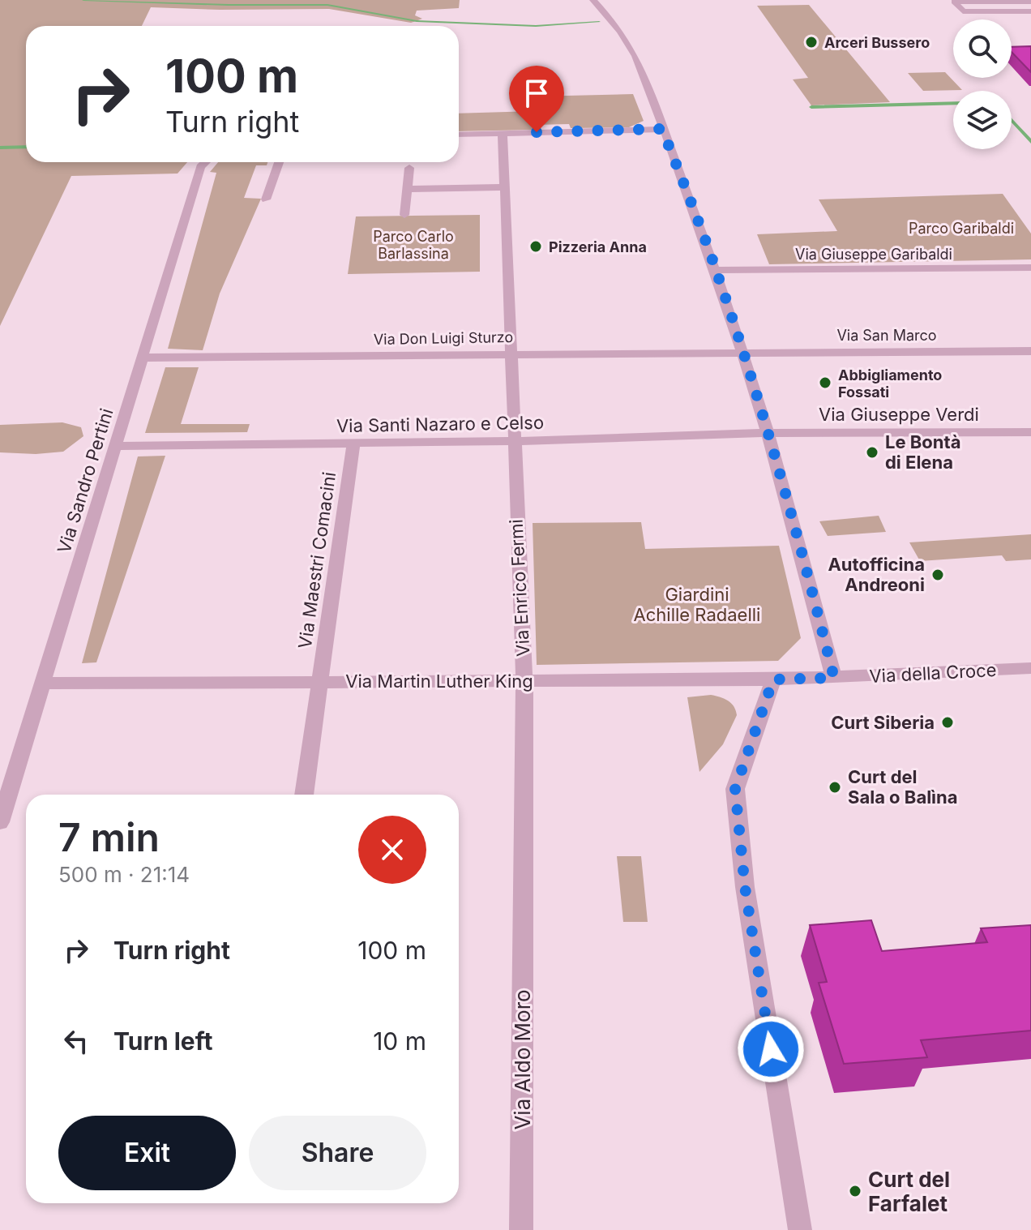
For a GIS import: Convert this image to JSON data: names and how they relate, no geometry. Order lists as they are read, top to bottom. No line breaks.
{"streets":{"street":["Via Giuseppe Garibaldi","Via San Marco","Via Don Luigi Sturzo","Via Giuseppe Verdi","Via Santi Nazaro e Celso","Via Sandro Pertini","Via Maestri Comacini","Via Enrico Fermi","Via della Croce","Via Martin Luther King","Via Aldo Moro"]},"crossings":[["Via San Marco","Via Don Luigi Sturzo"],["Via Don Luigi Sturzo","Via Sandro Pertini"],["Via Don Luigi Sturzo","Via Enrico Fermi"],["Via Giuseppe Verdi","Via Santi Nazaro e Celso"],["Via Santi Nazaro e Celso","Via Sandro Pertini"],["Via Santi Nazaro e Celso","Via Maestri Comacini"],["Via Santi Nazaro e Celso","Via Enrico Fermi"],["Via Sandro Pertini","Via Martin Luther King"],["Via Maestri Comacini","Via Martin Luther King"],["Via Enrico Fermi","Via Martin Luther King"],["Via Enrico Fermi","Via Aldo Moro"],["Via della Croce","Via Martin Luther King"]],"parks":["Parco Garibaldi","Parco Carlo Barlassina","Giardini Achille Radaelli"],"places":["Arceri Bussero","Pizzeria Anna","Abbigliamento Fossati","Le Bontà di Elena","Autofficina Andreoni","Curt Siberia","Curt del Sala o Balìna","Curt del Farfalet"],"page":{"turn":["100 m","Turn right"],"heading":["7 min","500 m · 21:14"],"list":[{"name":"Turn right","value":"100 m"},{"name":"Turn left","value":"10 m"}],"buttons":["Exit","Share"]}}
